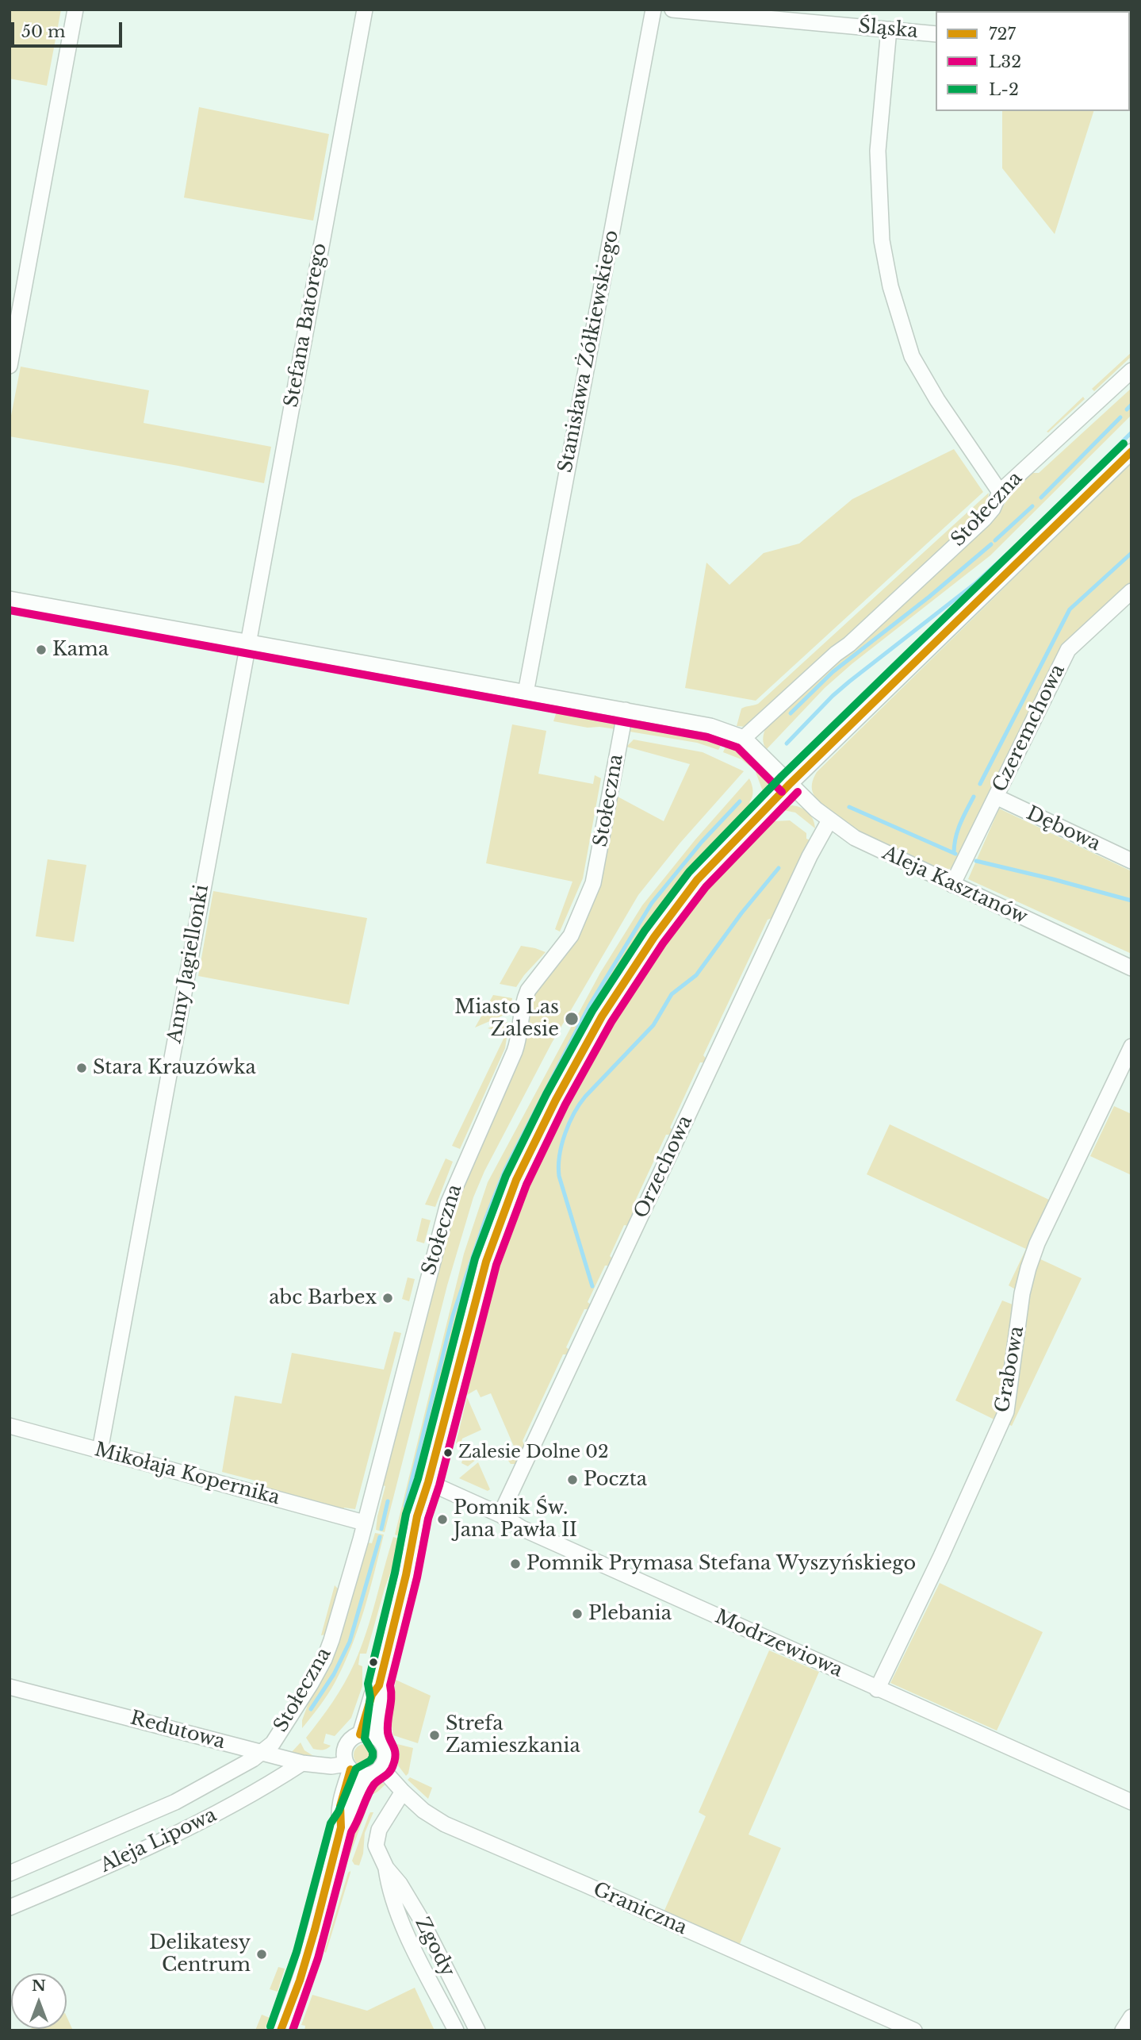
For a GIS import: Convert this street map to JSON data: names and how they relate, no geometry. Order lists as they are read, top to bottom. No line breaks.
{"streets":{"street":["Śląska","Stefana Batorego","Stanisława Żółkiewskiego","Stołeczna","Czeremchowa","Dębowa","Aleja Kasztanów","Anny Jagiellonki","Orzechowa","Grabowa","Mikołaja Kopernika","Modrzewiowa","Redutowa","Aleja Lipowa","Graniczna","Zgody"]},"crossings":[["Stefana Batorego","Anny Jagiellonki"],["Stołeczna","Aleja Kasztanów"],["Stołeczna","Mikołaja Kopernika"],["Stołeczna","Redutowa"],["Stołeczna","Aleja Lipowa"],["Czeremchowa","Dębowa"],["Czeremchowa","Aleja Kasztanów"],["Aleja Kasztanów","Orzechowa"],["Anny Jagiellonki","Mikołaja Kopernika"],["Orzechowa","Modrzewiowa"],["Grabowa","Modrzewiowa"],["Redutowa","Aleja Lipowa"],["Redutowa","Graniczna"],["Graniczna","Zgody"]],"places":["Kama","Miasto Las Zalesie","Stara Krauzówka","abc Barbex","Zalesie Dolne 02","Poczta","Pomnik Św. Jana Pawła II","Pomnik Prymasa Stefana Wyszyńskiego","Plebania","Strefa Zamieszkania","Delikatesy Centrum"],"lines":["transit line L-2","transit line 727","transit line L32"],"legend":["727","L32","L-2"],"scale_bar":"50 m","north":"top"}
